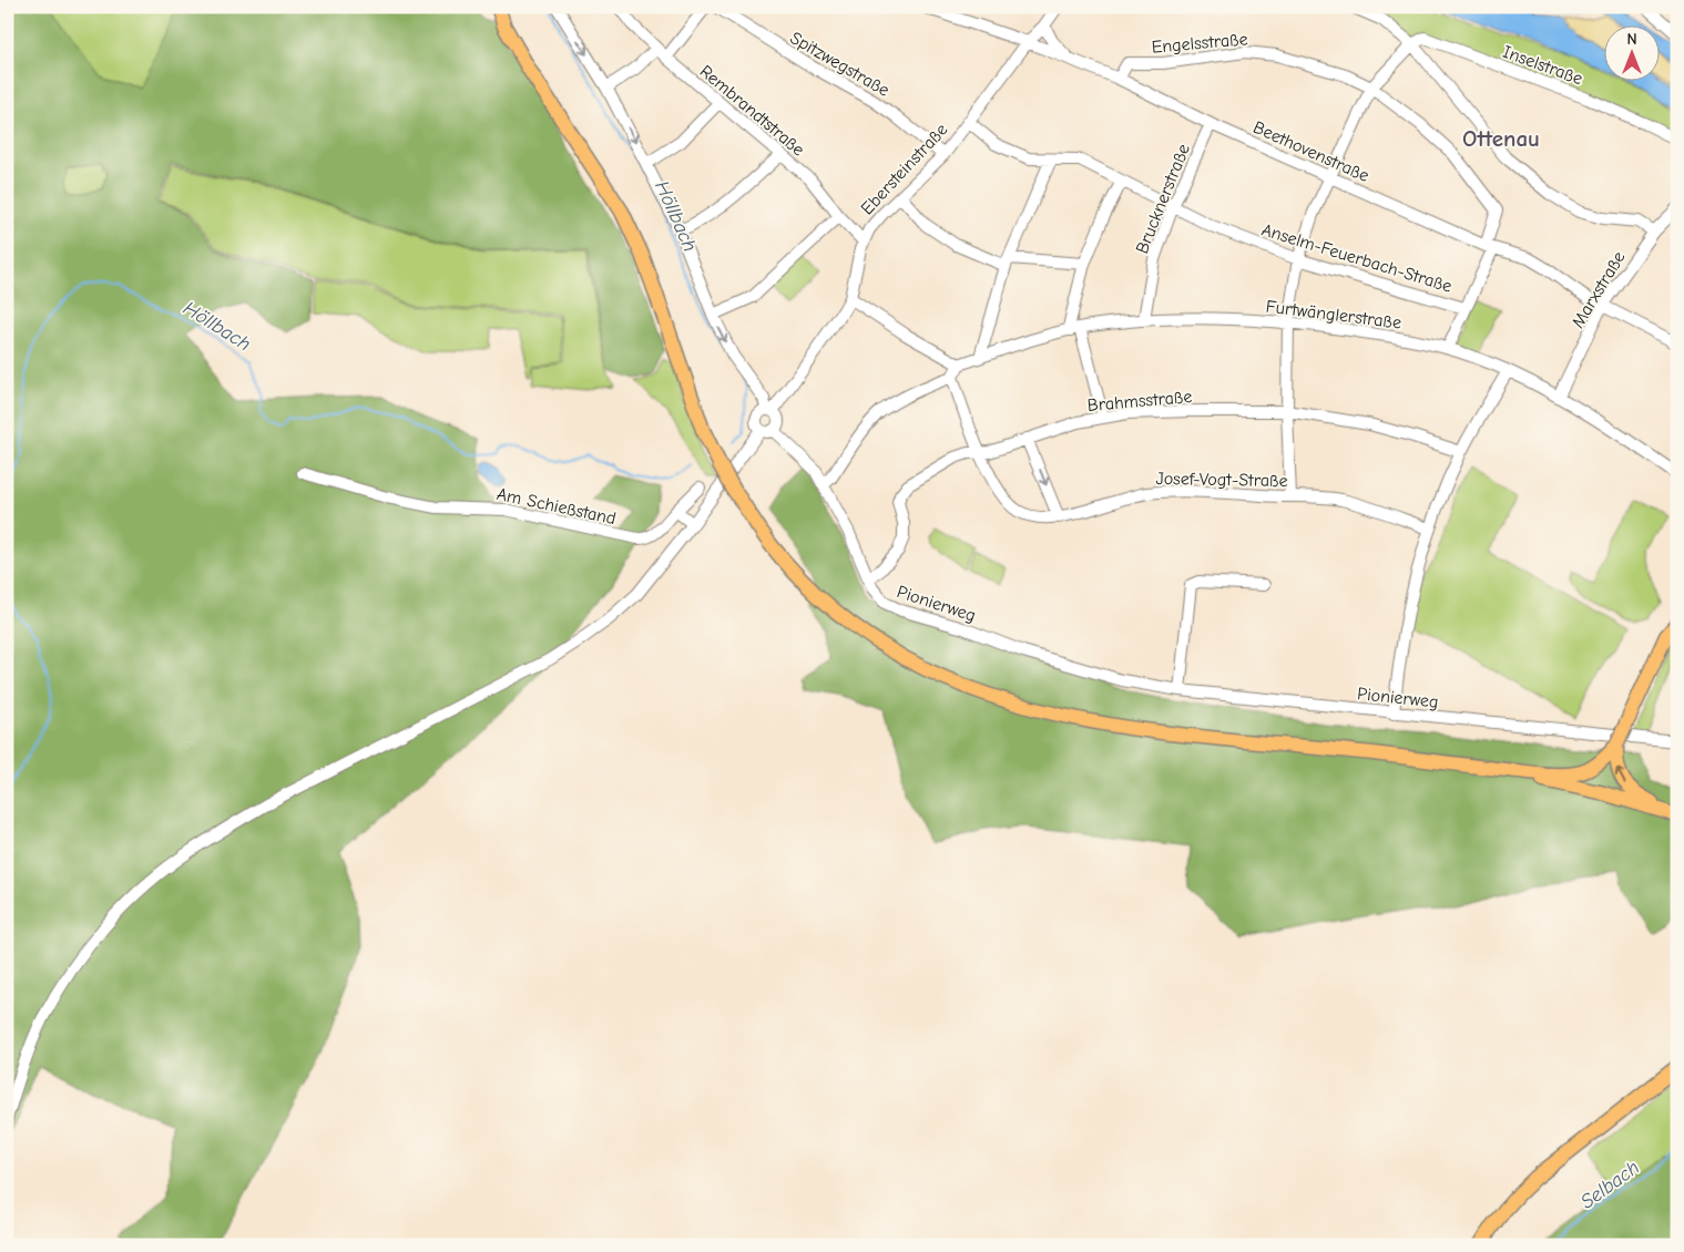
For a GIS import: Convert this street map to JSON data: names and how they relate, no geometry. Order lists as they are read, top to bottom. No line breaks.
{"streets":{"street":["Engelsstraße","Spitzwegstraße","Inselstraße","Rembrandtstraße","Beethovenstraße","Ebersteinstraße","Brucknerstraße","Anselm-Feuerbach-Straße","Marxstraße","Furtwänglerstraße","Brahmsstraße","Josef-Vogt-Straße","Am Schießstand","Pionierweg"]},"crossings":[["Engelsstraße","Beethovenstraße"],["Spitzwegstraße","Ebersteinstraße"],["Rembrandtstraße","Ebersteinstraße"],["Beethovenstraße","Ebersteinstraße"],["Beethovenstraße","Brucknerstraße"],["Beethovenstraße","Marxstraße"],["Ebersteinstraße","Anselm-Feuerbach-Straße"],["Ebersteinstraße","Pionierweg"],["Brucknerstraße","Anselm-Feuerbach-Straße"],["Brucknerstraße","Furtwänglerstraße"],["Marxstraße","Furtwänglerstraße"],["Brahmsstraße","Josef-Vogt-Straße"],["Brahmsstraße","Pionierweg"]],"districts":["Ottenau"],"water":["Höllbach","Selbach"],"north":"top"}
